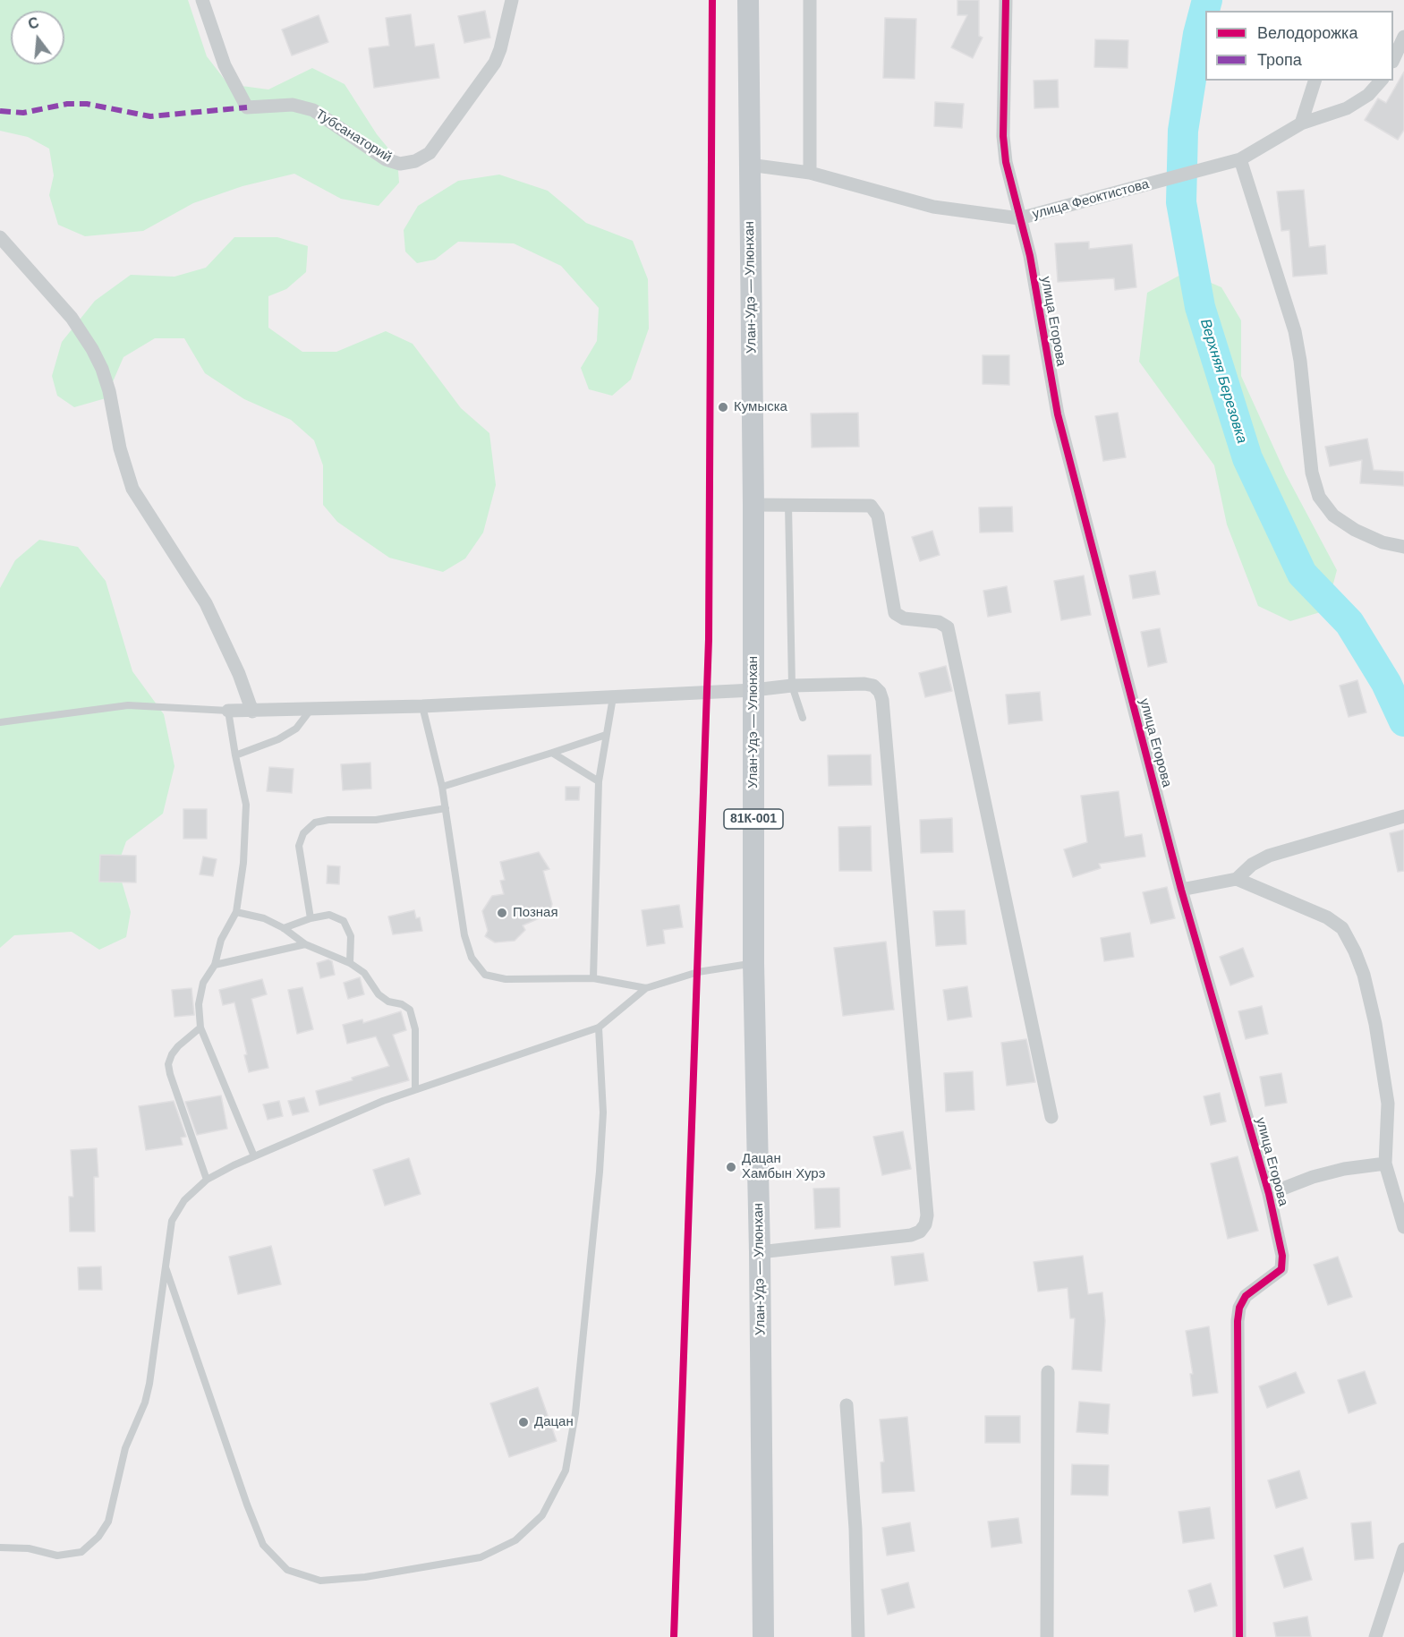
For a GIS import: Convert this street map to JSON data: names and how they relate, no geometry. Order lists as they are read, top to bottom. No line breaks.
{"streets":{"main road":["Улан-Удэ — Улюнхан","81К-001"],"street":["Тубсанаторий","улица Феоктистова","улица Егорова"]},"crossings":[["улица Феоктистова","Улан-Удэ — Улюнхан"],["улица Феоктистова","улица Егорова"]],"water":["Верхняя Березовка"],"places":["Кумыска","Позная","Дацан Хамбын Хурэ","Дацан"],"legend":["Велодорожка","Тропа"],"north":"top"}
